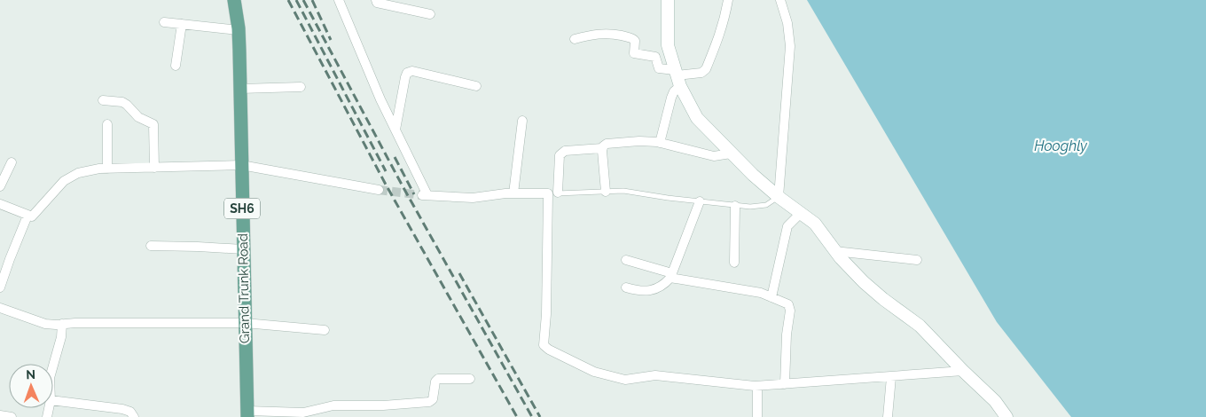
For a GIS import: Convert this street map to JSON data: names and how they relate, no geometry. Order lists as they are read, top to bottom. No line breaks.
{"streets":{"main road":["SH6","Grand Trunk Road"]},"water":["Hooghly"],"north":"top"}
